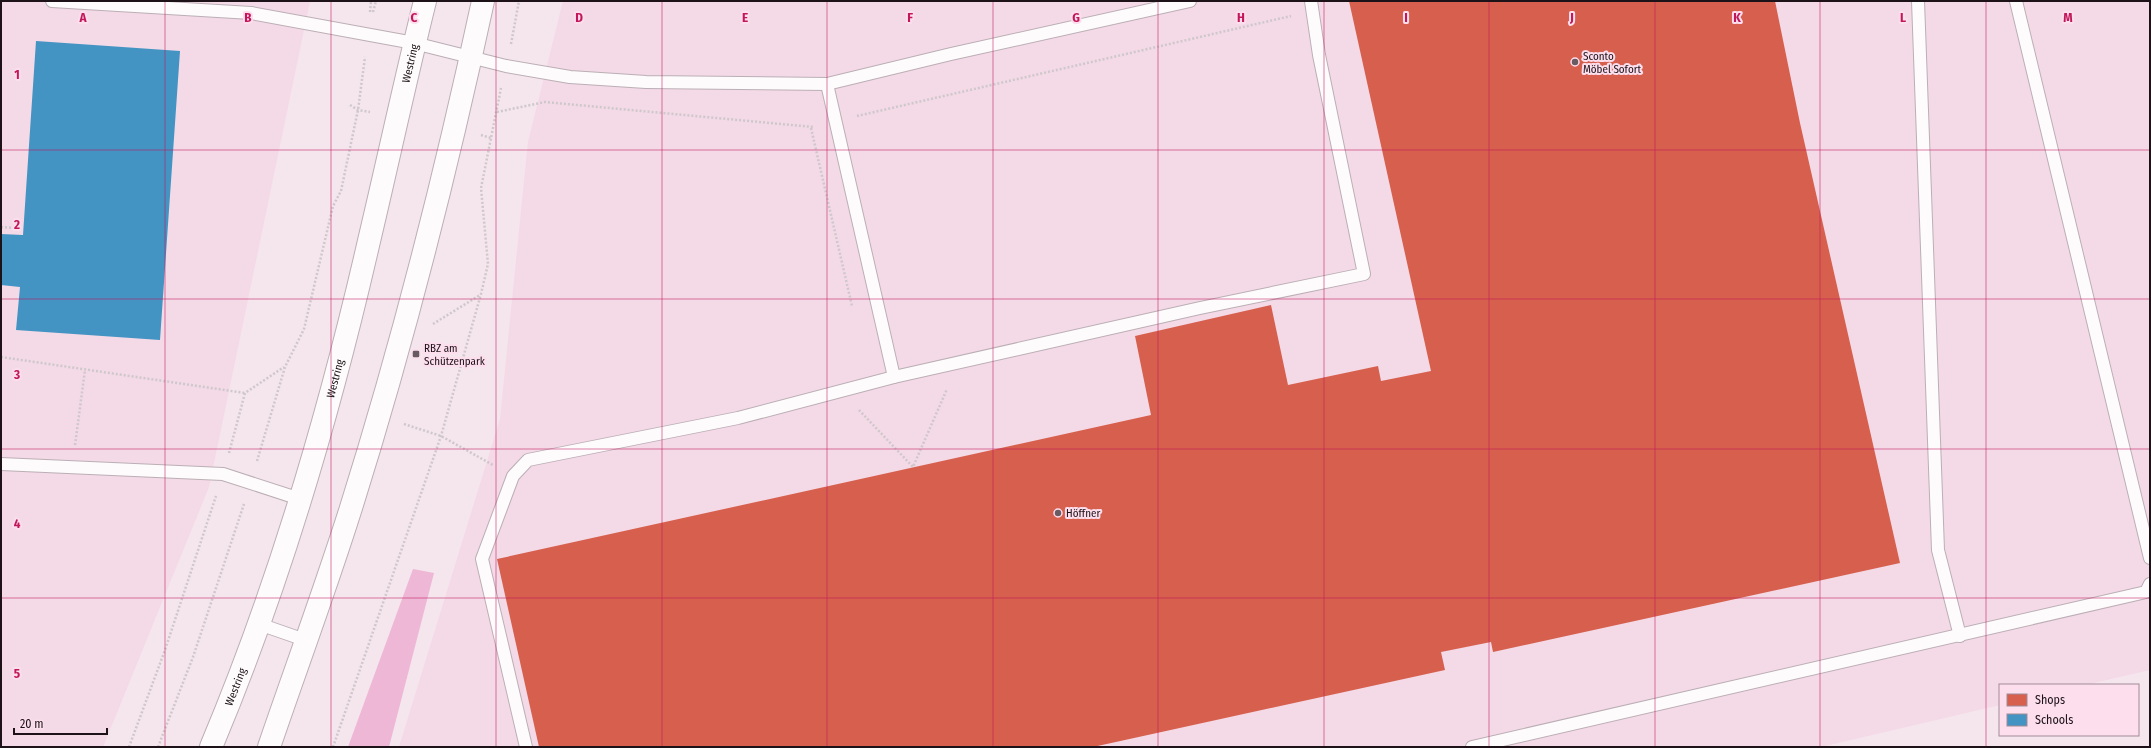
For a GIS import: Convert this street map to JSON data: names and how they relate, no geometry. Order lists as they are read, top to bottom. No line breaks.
{"streets":{"main road":["Westring"]},"places":{"other":["Sconto Möbel Sofort","Höffner"],"transit":["RBZ am Schützenpark"]},"legend":["Shops","Schools"],"scale_bar":"20 m","grid":{"columns":["A","B","C","D","E","F","G","H","I","J","K","L","M"],"rows":["1","2","3","4","5"]}}
